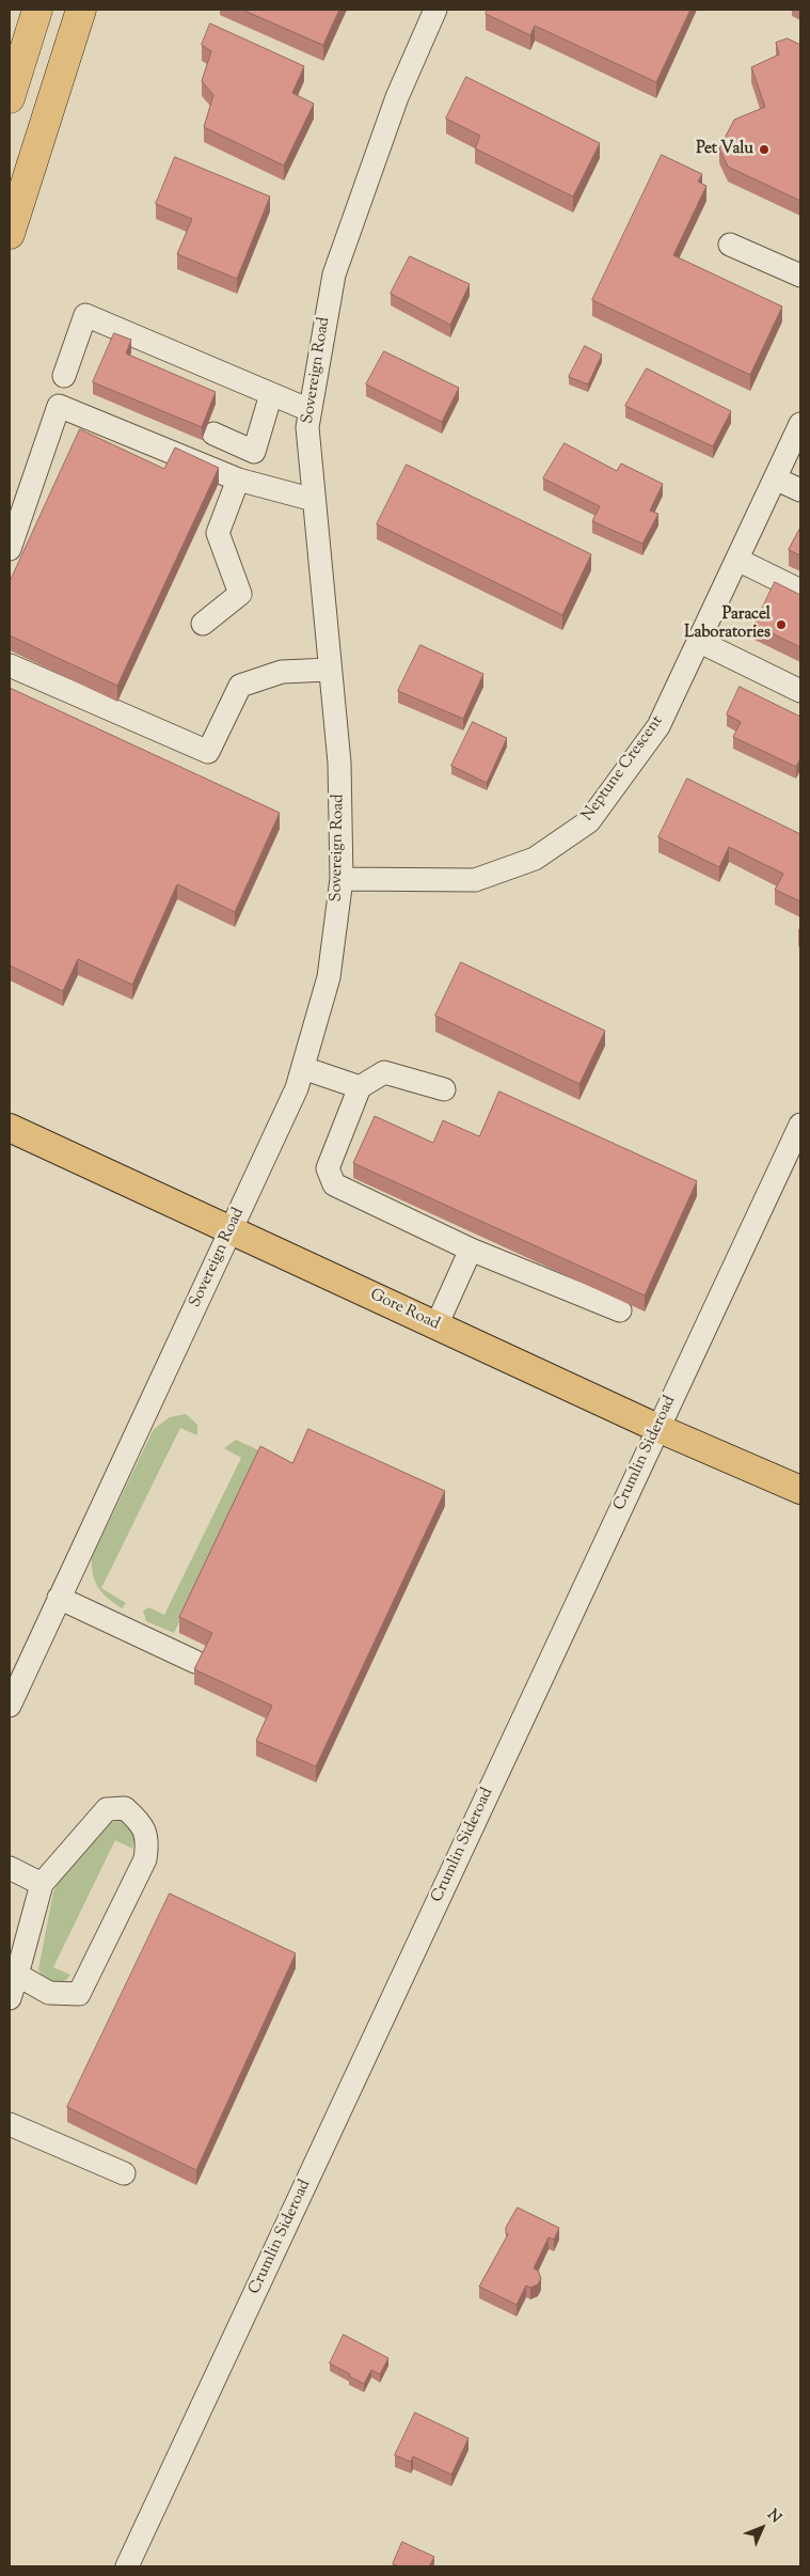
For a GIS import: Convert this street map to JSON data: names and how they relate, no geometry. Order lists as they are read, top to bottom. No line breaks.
{"streets":{"main road":["Gore Road"],"street":["Sovereign Road","Neptune Crescent","Crumlin Sideroad"]},"crossings":[["Sovereign Road","Neptune Crescent"],["Sovereign Road","Gore Road"],["Gore Road","Crumlin Sideroad"]],"places":["Pet Valu","Paracel Laboratories"],"north":"top right"}
